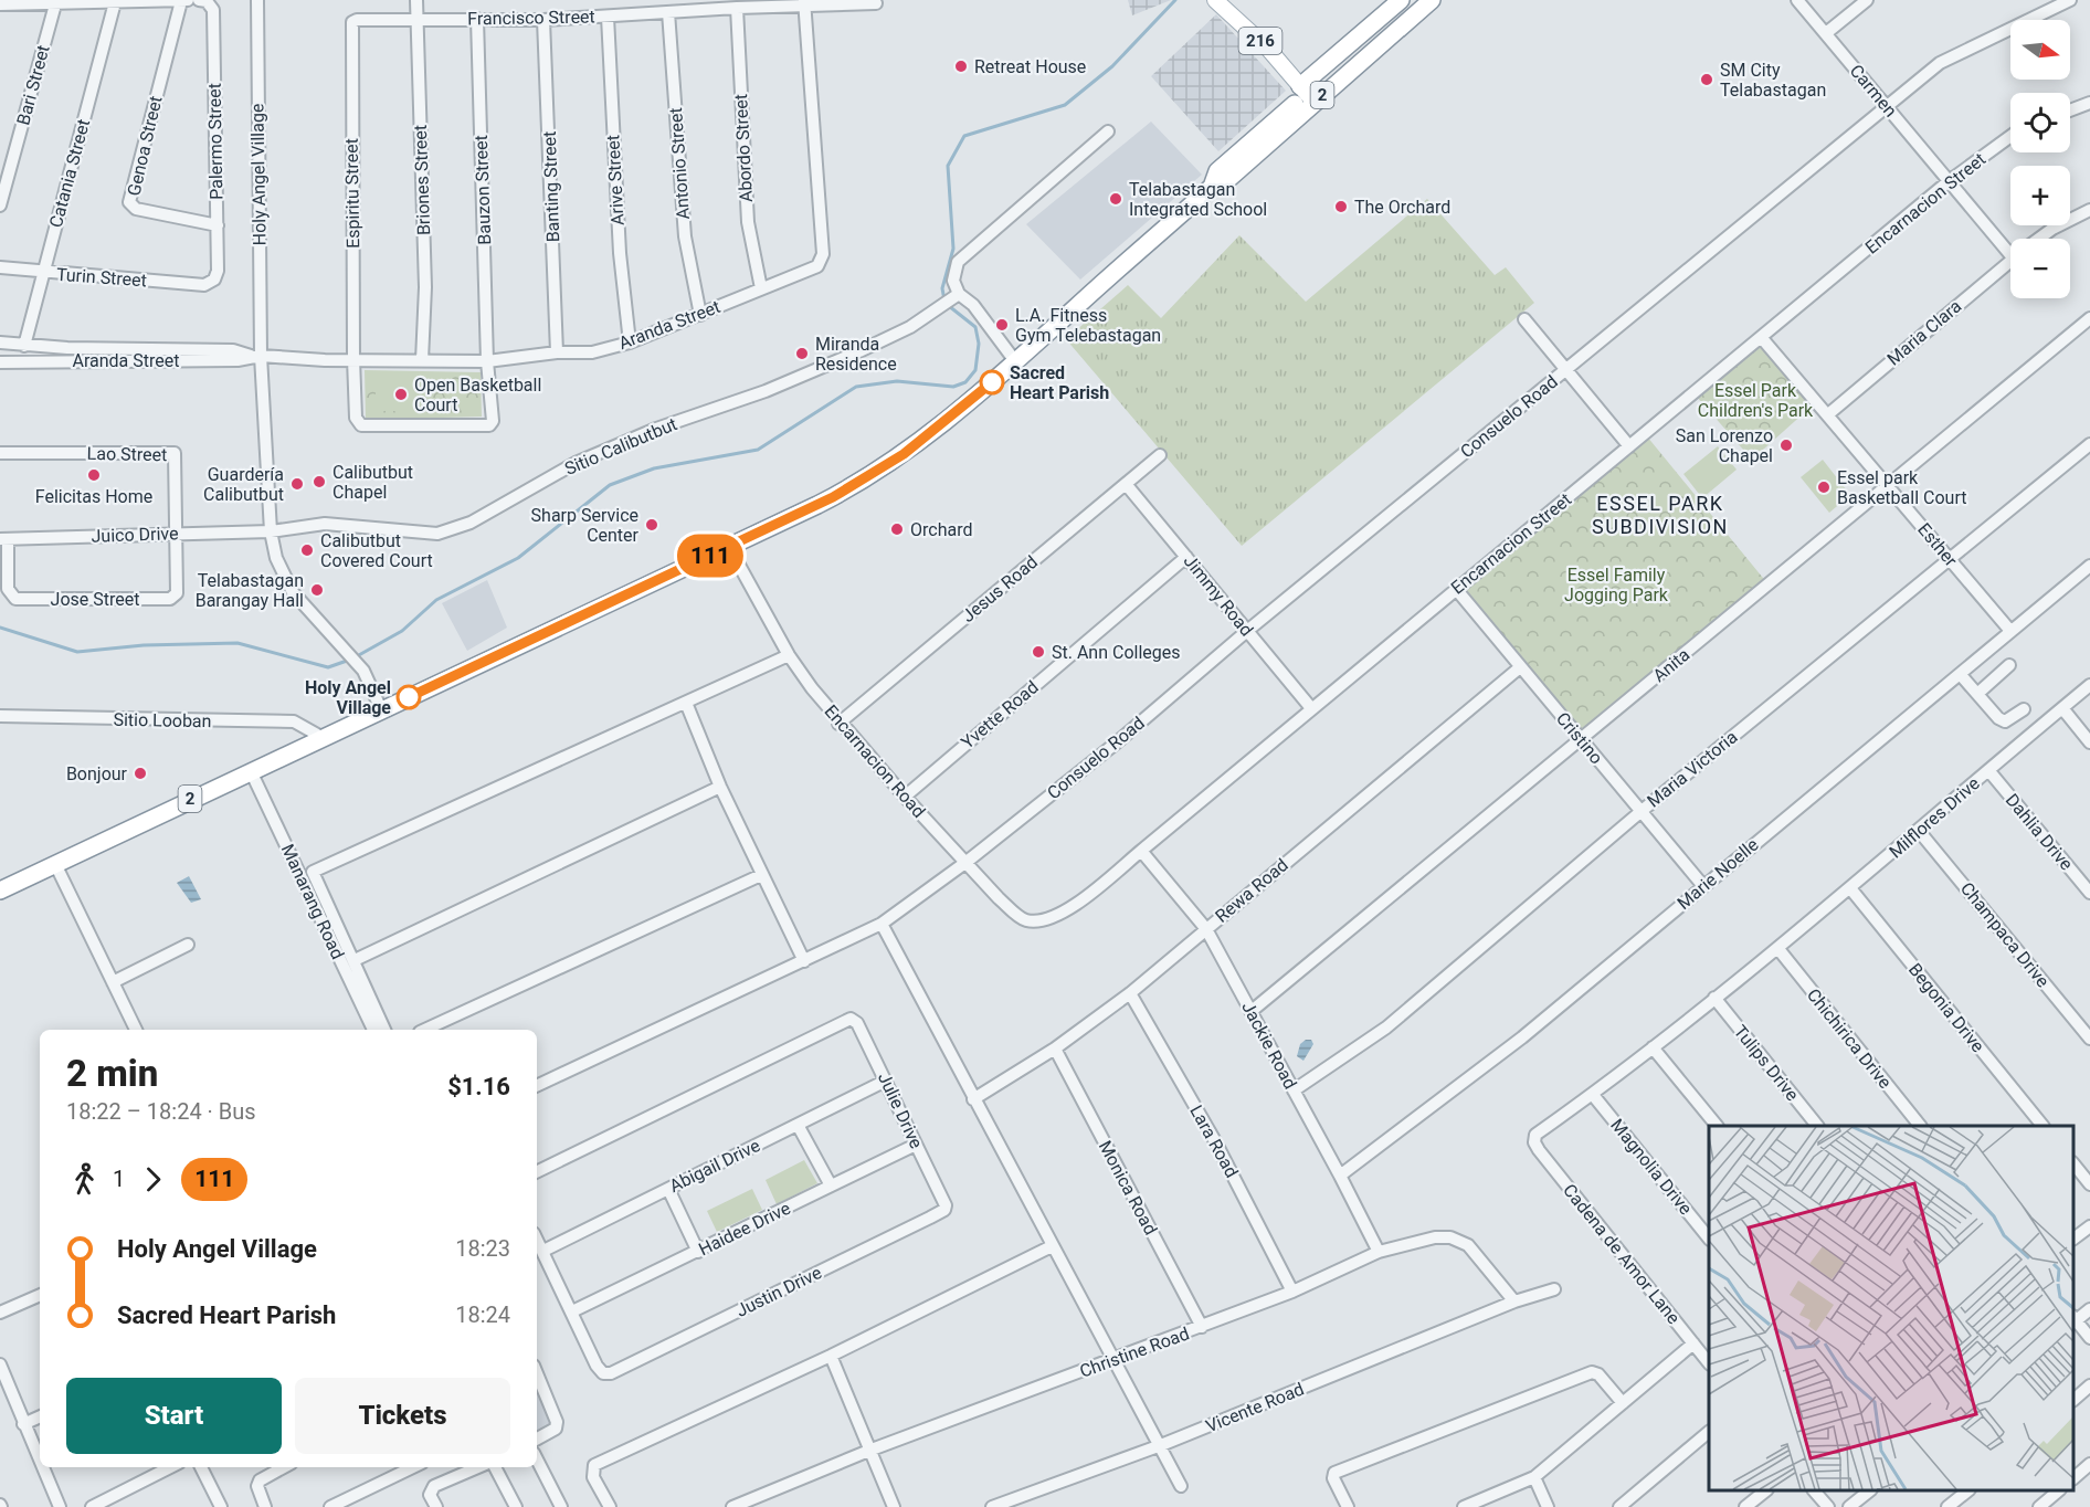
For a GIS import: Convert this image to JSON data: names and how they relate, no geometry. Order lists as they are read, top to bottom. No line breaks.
{"streets":{"highway":["2"],"main road":["216"],"street":["Francisco Street","Bari Street","Carmen","Palermo Street","Genoa Street","Abordo Street","Antonio Street","Catania Street","Holy Angel Village","Briones Street","Arive Street","Banting Street","Bauzon Street","Espiritu Street","Encarnacion Street","Turin Street","Aranda Street","Maria Clara","Consuelo Road","Sitio Calibutbut","Lao Street","Juico Drive","Esther","Jesus Road","Jimmy Road","Jose Street","Anita","Yvette Road","Sitio Looban","Cristino","Encarnacion Road","Maria Victoria","Milflores Drive","Dahlia Drive","Marie Noelle","Rewa Road","Manarang Road","Champaca Drive","Begonia Drive","Chichirica Drive","Jackie Road","Tulips Drive","Julie Drive","Lara Road","Abigail Drive","Magnolia Drive","Monica Road","Haidee Drive","Cadena de Amor Lane","Justin Drive","Christine Road","Vicente Road"]},"crossings":[["Francisco Street","Abordo Street"],["Francisco Street","Antonio Street"],["Francisco Street","Briones Street"],["Francisco Street","Arive Street"],["Francisco Street","Banting Street"],["Francisco Street","Bauzon Street"],["Francisco Street","Espiritu Street"],["Francisco Street","Aranda Street"],["216","2"],["Carmen","Encarnacion Street"],["Carmen","Consuelo Road"],["2","Holy Angel Village"],["2","Sitio Looban"],["2","Encarnacion Road"],["2","Manarang Road"],["Palermo Street","Genoa Street"],["Palermo Street","Turin Street"],["Abordo Street","Aranda Street"],["Antonio Street","Aranda Street"],["Catania Street","Turin Street"],["Catania Street","Aranda Street"],["Holy Angel Village","Aranda Street"],["Holy Angel Village","Sitio Calibutbut"],["Holy Angel Village","Juico Drive"],["Briones Street","Aranda Street"],["Arive Street","Aranda Street"],["Banting Street","Aranda Street"],["Bauzon Street","Espiritu Street"],["Bauzon Street","Aranda Street"],["Espiritu Street","Aranda Street"],["Encarnacion Street","Esther"],["Encarnacion Street","Jimmy Road"],["Encarnacion Street","Cristino"],["Encarnacion Street","Encarnacion Road"],["Encarnacion Street","Jackie Road"],["Maria Clara","Esther"],["Consuelo Road","Jimmy Road"],["Consuelo Road","Encarnacion Road"],["Sitio Calibutbut","Juico Drive"],["Lao Street","Juico Drive"],["Lao Street","Jose Street"],["Juico Drive","Jose Street"],["Esther","Anita"],["Esther","Maria Victoria"],["Esther","Marie Noelle"],["Jesus Road","Jimmy Road"],["Jesus Road","Encarnacion Road"],["Jimmy Road","Yvette Road"],["Anita","Cristino"],["Anita","Jackie Road"],["Yvette Road","Encarnacion Road"],["Cristino","Maria Victoria"],["Cristino","Marie Noelle"],["Cristino","Rewa Road"],["Maria Victoria","Jackie Road"],["Milflores Drive","Dahlia Drive"],["Milflores Drive","Champaca Drive"],["Milflores Drive","Begonia Drive"],["Milflores Drive","Chichirica Drive"],["Milflores Drive","Tulips Drive"],["Milflores Drive","Magnolia Drive"],["Milflores Drive","Cadena de Amor Lane"],["Marie Noelle","Jackie Road"],["Rewa Road","Jackie Road"],["Rewa Road","Lara Road"],["Rewa Road","Monica Road"],["Jackie Road","Christine Road"],["Julie Drive","Abigail Drive"],["Julie Drive","Haidee Drive"],["Julie Drive","Justin Drive"],["Lara Road","Christine Road"],["Monica Road","Christine Road"],["Haidee Drive","Justin Drive"],["Christine Road","Vicente Road"]],"districts":["ESSEL PARK SUBDIVISION"],"parks":["Essel Park Children's Park","Essel Family Jogging Park"],"places":["Retreat House","SM City Telabastagan","Telabastagan Integrated School","The Orchard","L.A. Fitness Gym Telebastagan","Miranda Residence","Sacred Heart Parish","Open Basketball Court","San Lorenzo Chapel","Felicitas Home","Calibutbut Chapel","Guardería Calibutbut","Essel park Basketball Court","Sharp Service Center","Orchard","Calibutbut Covered Court","Telabastagan Barangay Hall","St. Ann Colleges","Holy Angel Village","Bonjour"],"lines":["bus line 111"],"north":"right","page":{"on_map":"111","map_buttons":["+","−"],"heading":["2 min","18:22 – 18:24 · Bus","$1.16"],"legs":["1","111"],"list":[{"name":"Holy Angel Village","value":"18:23"},{"name":"Sacred Heart Parish","value":"18:24"}],"buttons":["Start","Tickets"]}}
